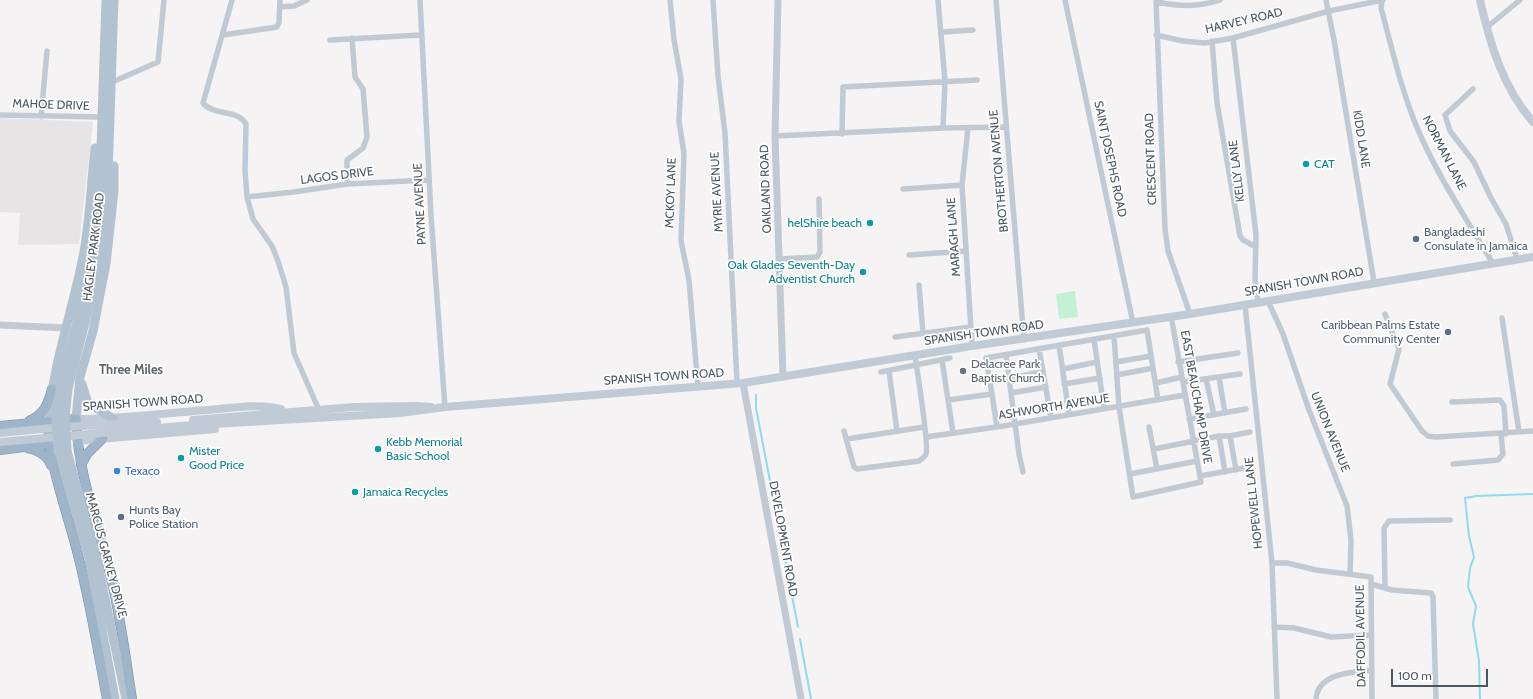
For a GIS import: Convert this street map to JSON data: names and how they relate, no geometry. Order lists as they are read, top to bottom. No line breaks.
{"streets":{"highway":["SPANISH TOWN ROAD","MARCUS GARVEY DRIVE"],"main road":["HAGLEY PARK ROAD"],"street":["HARVEY ROAD","MAHOE DRIVE","KIDD LANE","NORMAN LANE","SAINT JOSEPHS ROAD","CRESCENT ROAD","BROTHERTON AVENUE","KELLY LANE","LAGOS DRIVE","OAKLAND ROAD","MYRIE AVENUE","MCKOY LANE","PAYNE AVENUE","MARAGH LANE","EAST BEAUCHAMP DRIVE","ASHWORTH AVENUE","UNION AVENUE","HOPEWELL LANE","DEVELOPMENT ROAD","DAFFODIL AVENUE"]},"crossings":[["HARVEY ROAD","KIDD LANE"],["HARVEY ROAD","NORMAN LANE"],["HARVEY ROAD","CRESCENT ROAD"],["HARVEY ROAD","KELLY LANE"],["MAHOE DRIVE","HAGLEY PARK ROAD"],["KIDD LANE","SPANISH TOWN ROAD"],["NORMAN LANE","SPANISH TOWN ROAD"],["SAINT JOSEPHS ROAD","SPANISH TOWN ROAD"],["CRESCENT ROAD","SPANISH TOWN ROAD"],["BROTHERTON AVENUE","SPANISH TOWN ROAD"],["KELLY LANE","SPANISH TOWN ROAD"],["LAGOS DRIVE","PAYNE AVENUE"],["OAKLAND ROAD","SPANISH TOWN ROAD"],["MYRIE AVENUE","SPANISH TOWN ROAD"],["MYRIE AVENUE","DEVELOPMENT ROAD"],["MCKOY LANE","SPANISH TOWN ROAD"],["PAYNE AVENUE","SPANISH TOWN ROAD"],["MARAGH LANE","SPANISH TOWN ROAD"],["HAGLEY PARK ROAD","SPANISH TOWN ROAD"],["HAGLEY PARK ROAD","MARCUS GARVEY DRIVE"],["SPANISH TOWN ROAD","EAST BEAUCHAMP DRIVE"],["SPANISH TOWN ROAD","UNION AVENUE"],["SPANISH TOWN ROAD","HOPEWELL LANE"],["SPANISH TOWN ROAD","DEVELOPMENT ROAD"],["SPANISH TOWN ROAD","MARCUS GARVEY DRIVE"],["EAST BEAUCHAMP DRIVE","ASHWORTH AVENUE"],["UNION AVENUE","DAFFODIL AVENUE"],["HOPEWELL LANE","DAFFODIL AVENUE"]],"districts":["Three Miles"],"places":["CAT","helShire beach","Bangladeshi Consulate in Jamaica","Oak Glades Seventh-Day Adventist Church","Caribbean Palms Estate Community Center","Delacree Park Baptist Church","Kebb Memorial Basic School","Mister Good Price","Texaco","Jamaica Recycles","Hunts Bay Police Station"],"scale_bar":"100 m"}
